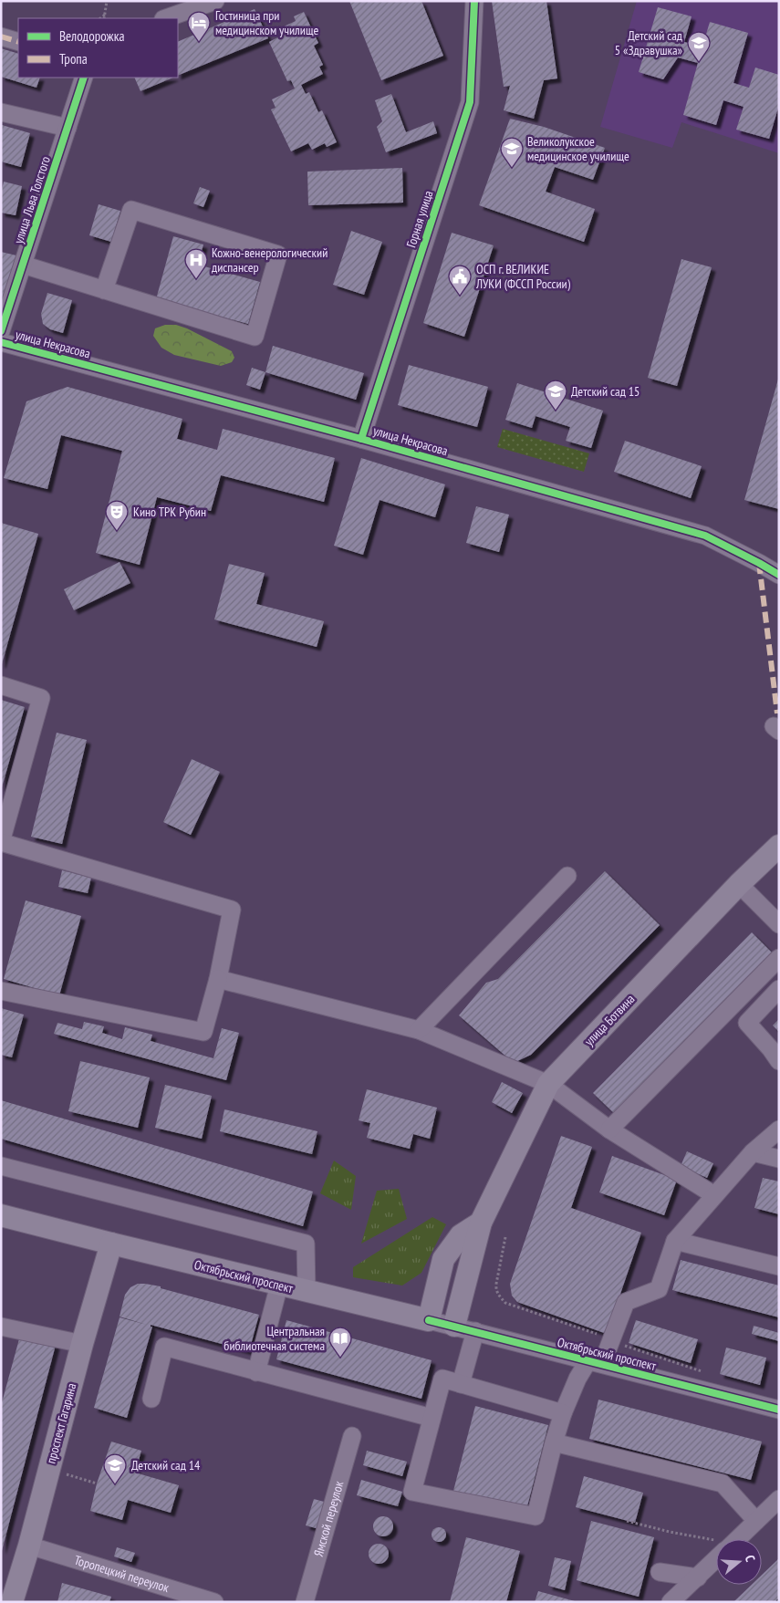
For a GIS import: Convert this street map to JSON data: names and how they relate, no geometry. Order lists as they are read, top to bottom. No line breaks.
{"streets":{"main road":["улица Ботвина","Октябрьский проспект","проспект Гагарина"],"street":["улица Льва Толстого","Горная улица","улица Некрасова","Ямской переулок","Торопецкий переулок"]},"crossings":[["Горная улица","улица Некрасова"],["улица Ботвина","Октябрьский проспект"],["Октябрьский проспект","проспект Гагарина"],["проспект Гагарина","Торопецкий переулок"]],"places":{"hotel":["Гостиница при медицинском училище"],"school or university":["Детский сад 5 «Здравушка»","Великолукское медицинское училище","Детский сад 15","Детский сад 14"],"hospital":["Кожно-венерологический диспансер"],"public building":["ОСП г. ВЕЛИКИЕ ЛУКИ (ФССП России)"],"theatre":["Кино ТРК Рубин"],"library":["Центральная библиотечная система"]},"legend":["Велодорожка","Тропа"],"north":"right"}
